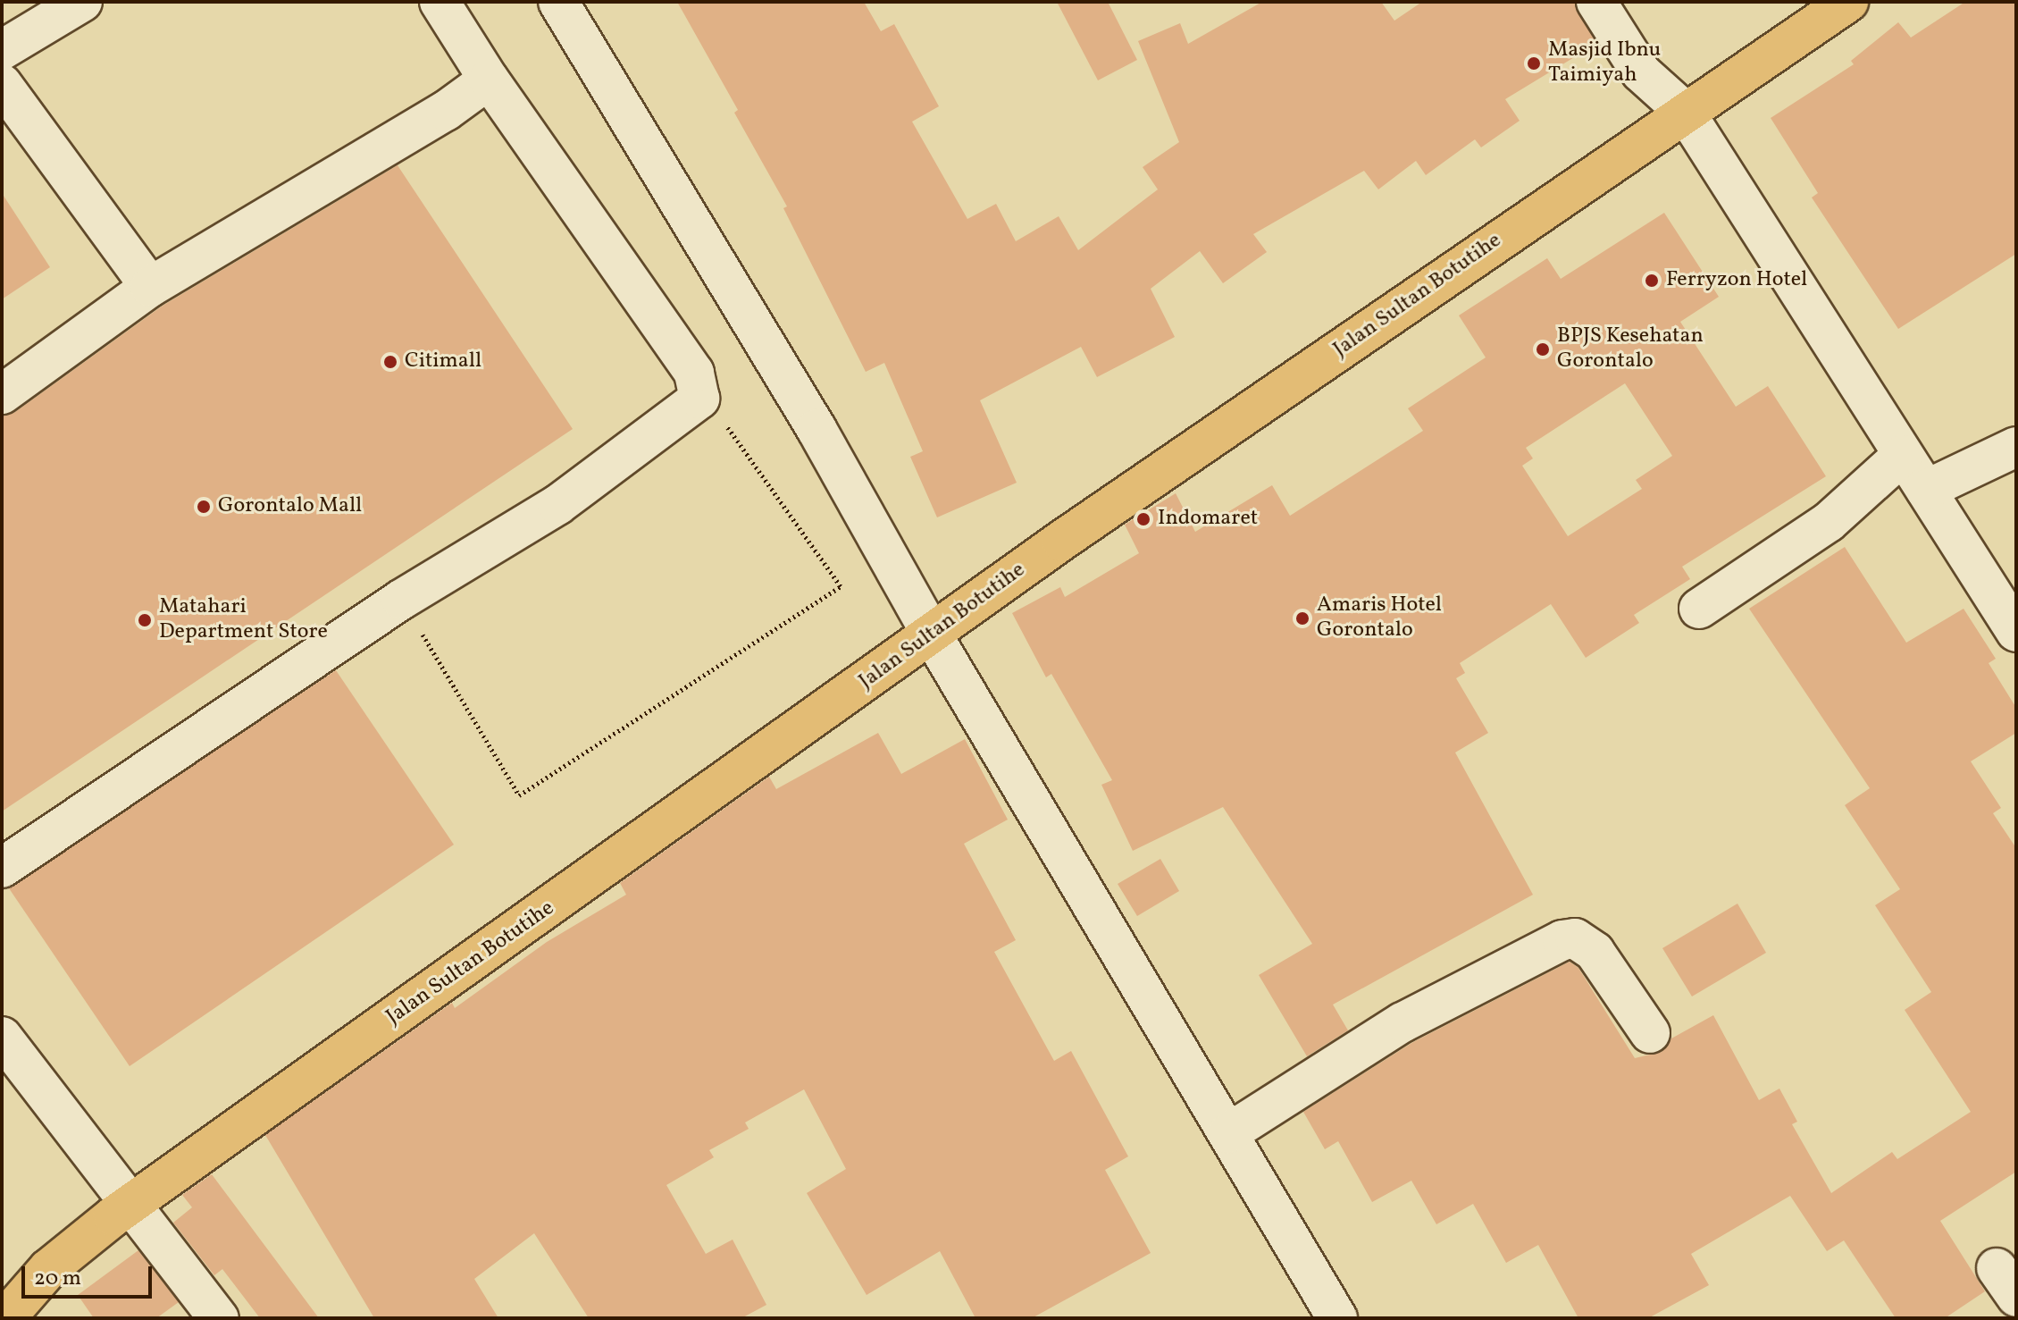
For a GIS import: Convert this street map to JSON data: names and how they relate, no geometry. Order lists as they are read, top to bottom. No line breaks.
{"streets":{"main road":["Jalan Sultan Botutihe"]},"places":["Masjid Ibnu Taimiyah","Ferryzon Hotel","BPJS Kesehatan Gorontalo","Citimall","Gorontalo Mall","Indomaret","Amaris Hotel Gorontalo","Matahari Department Store"],"scale_bar":"20 m"}
